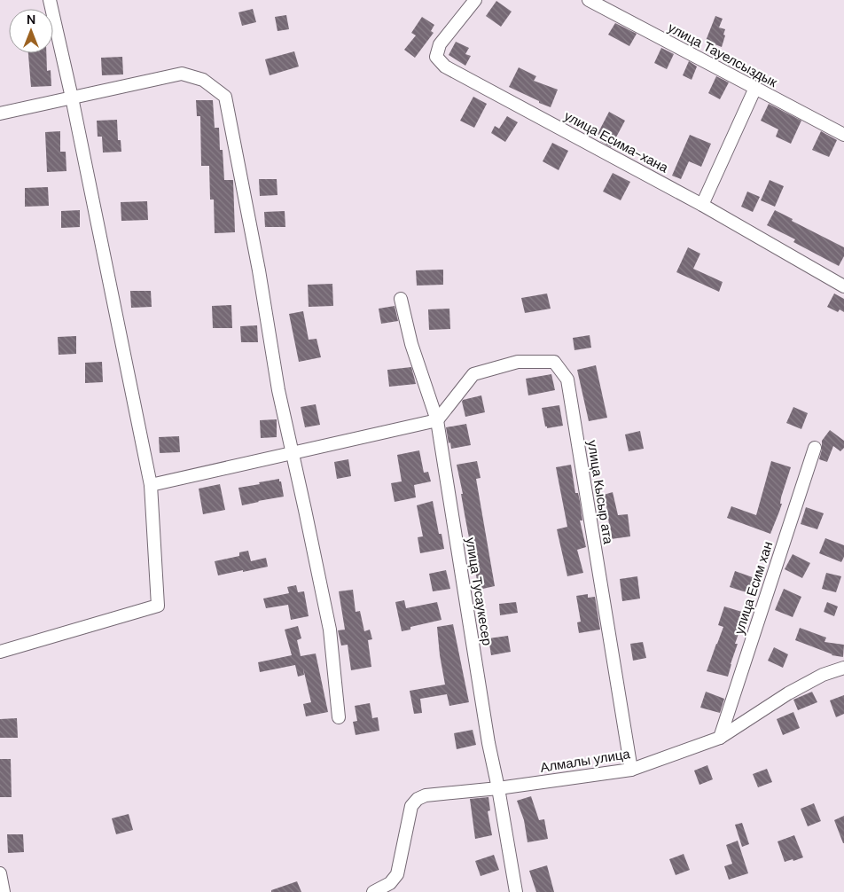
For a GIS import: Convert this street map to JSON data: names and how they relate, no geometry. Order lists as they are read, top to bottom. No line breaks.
{"streets":{"street":["улица Тауелсыздык","улица Есима-хана","улица Кысыр ата","улица Есим хан","улица Тусаукесер","Алмалы улица"]},"crossings":[["улица Кысыр ата","улица Тусаукесер"],["улица Кысыр ата","Алмалы улица"],["улица Есим хан","Алмалы улица"],["улица Тусаукесер","Алмалы улица"]],"north":"top"}
